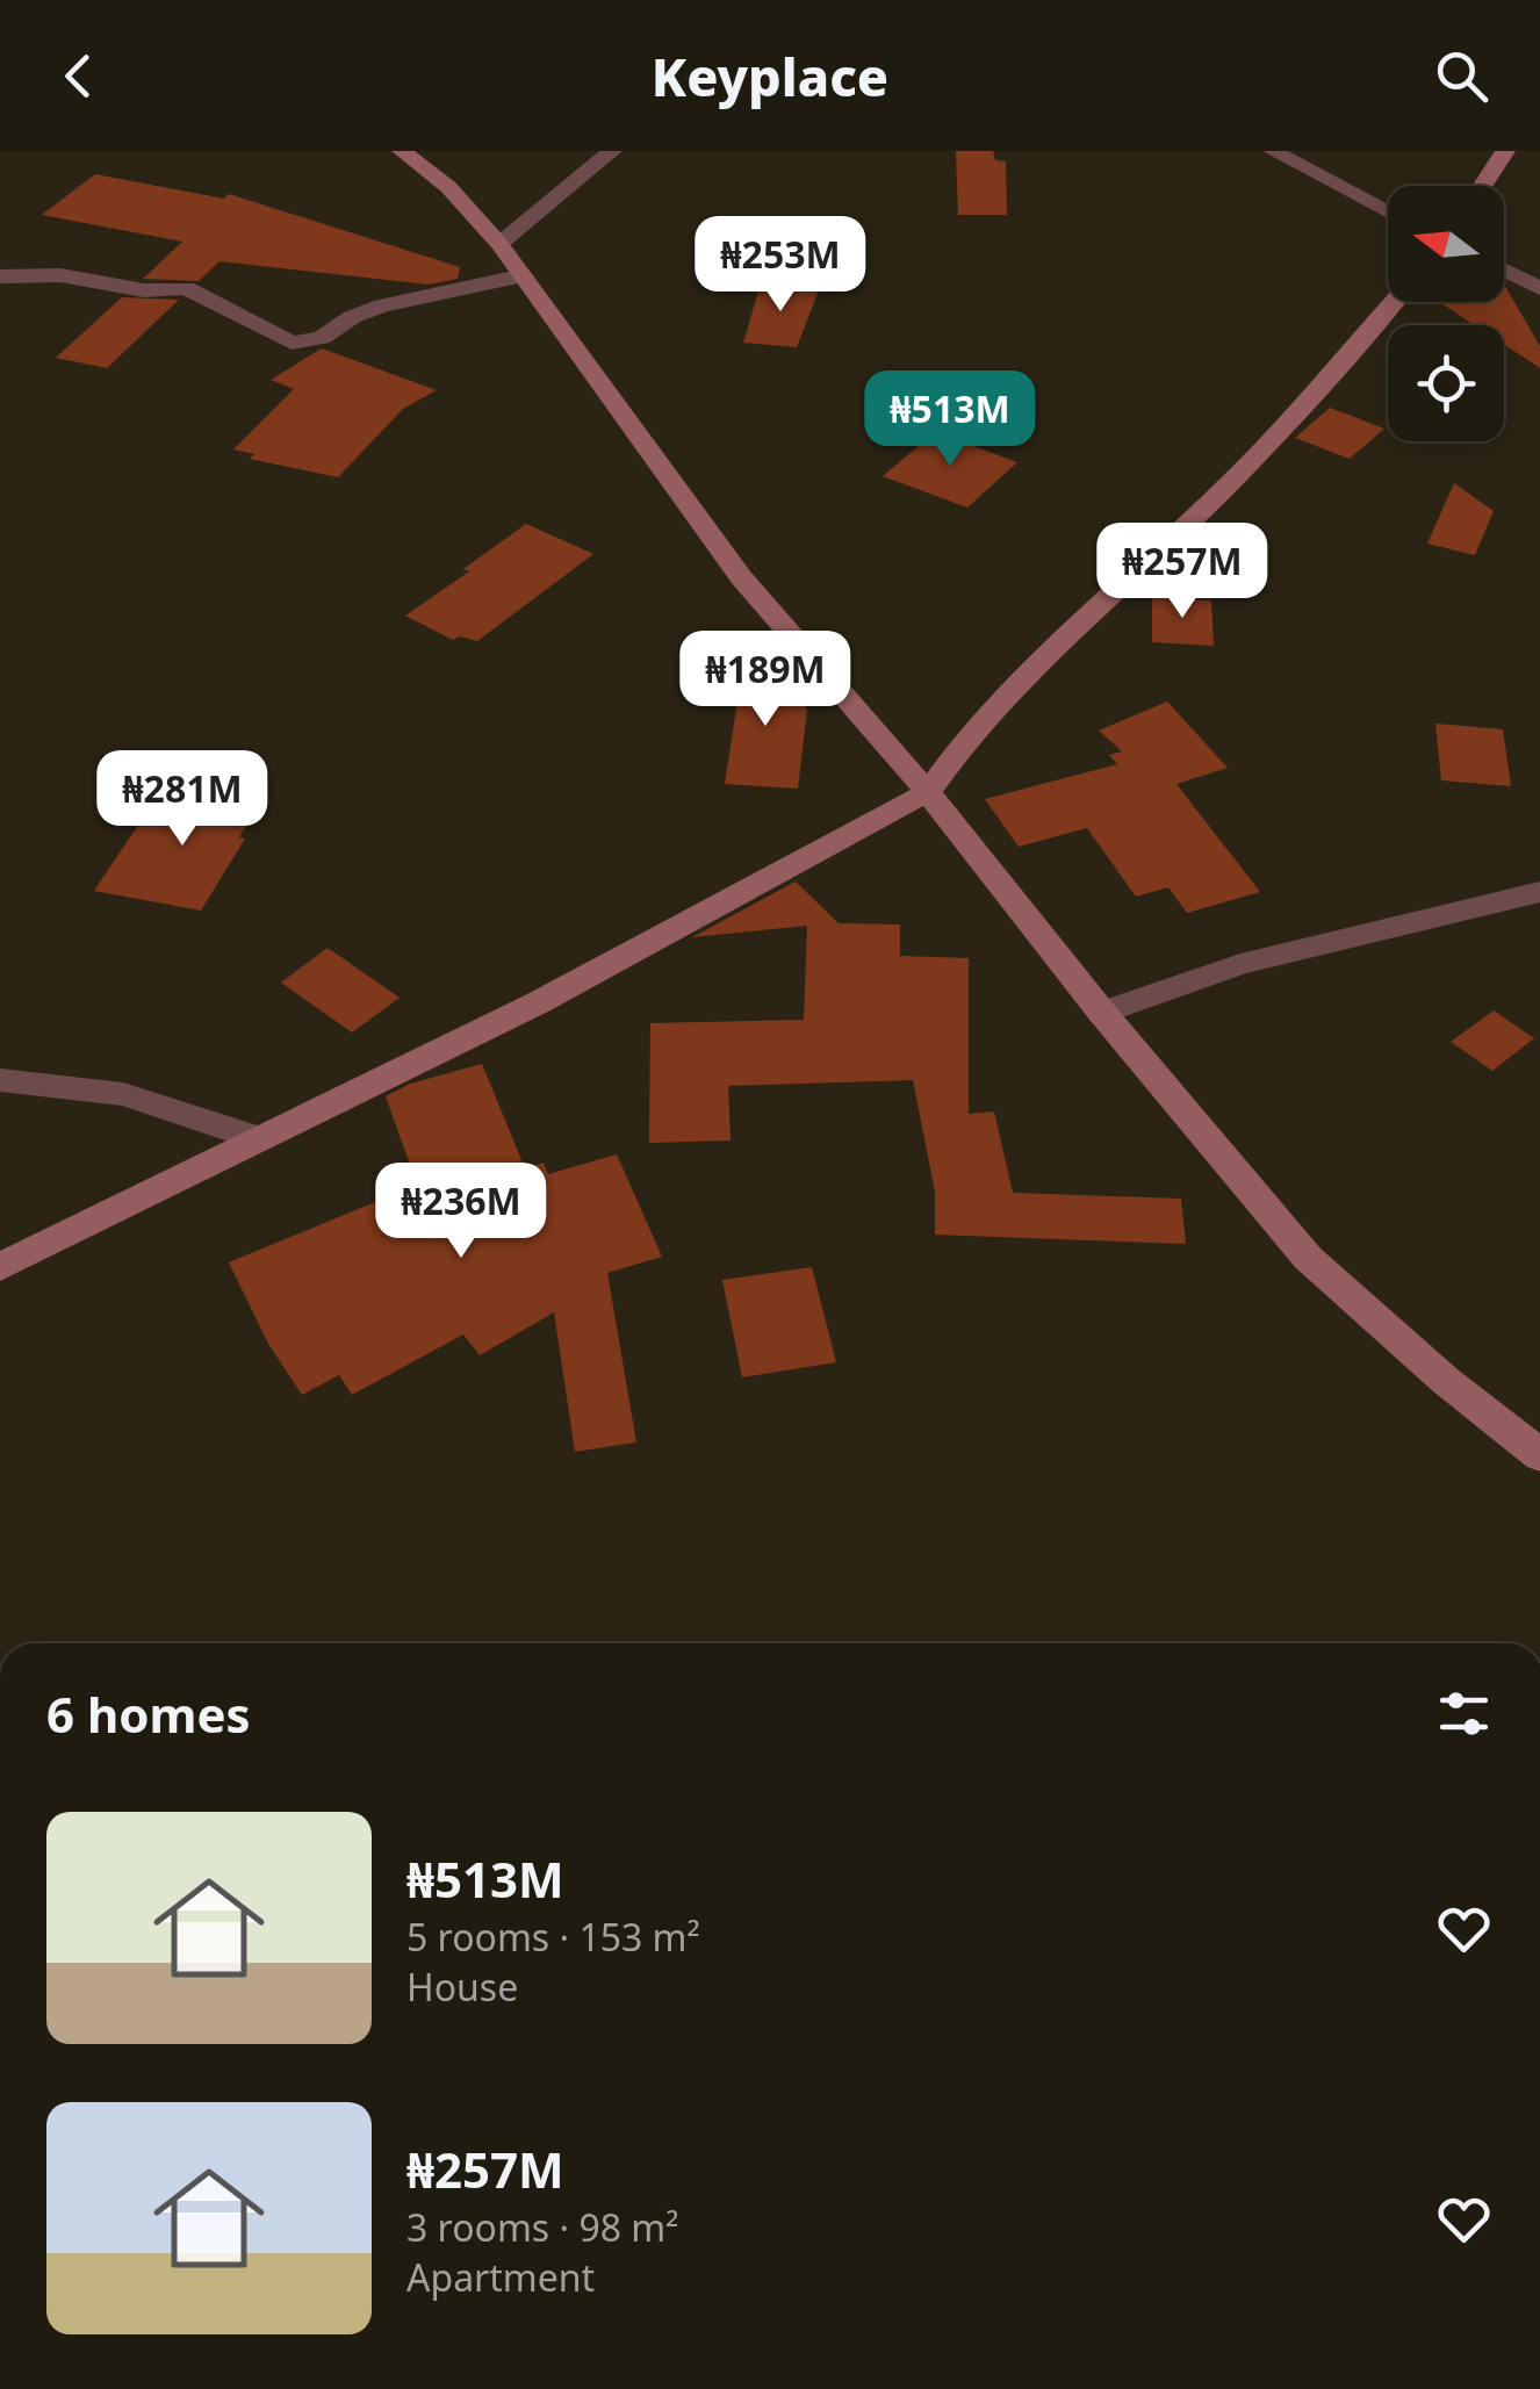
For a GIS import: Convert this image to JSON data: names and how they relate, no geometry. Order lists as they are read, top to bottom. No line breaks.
{"north":"left","page":{"header":"Keyplace","price":["₦253M","₦513M","₦257M","₦189M","₦281M","₦236M"],"heading":"6 homes","list":[{"name":"₦513M","note":"5 rooms · 153 m² · House"},{"name":"₦257M","note":"3 rooms · 98 m² · Apartment"}]}}
